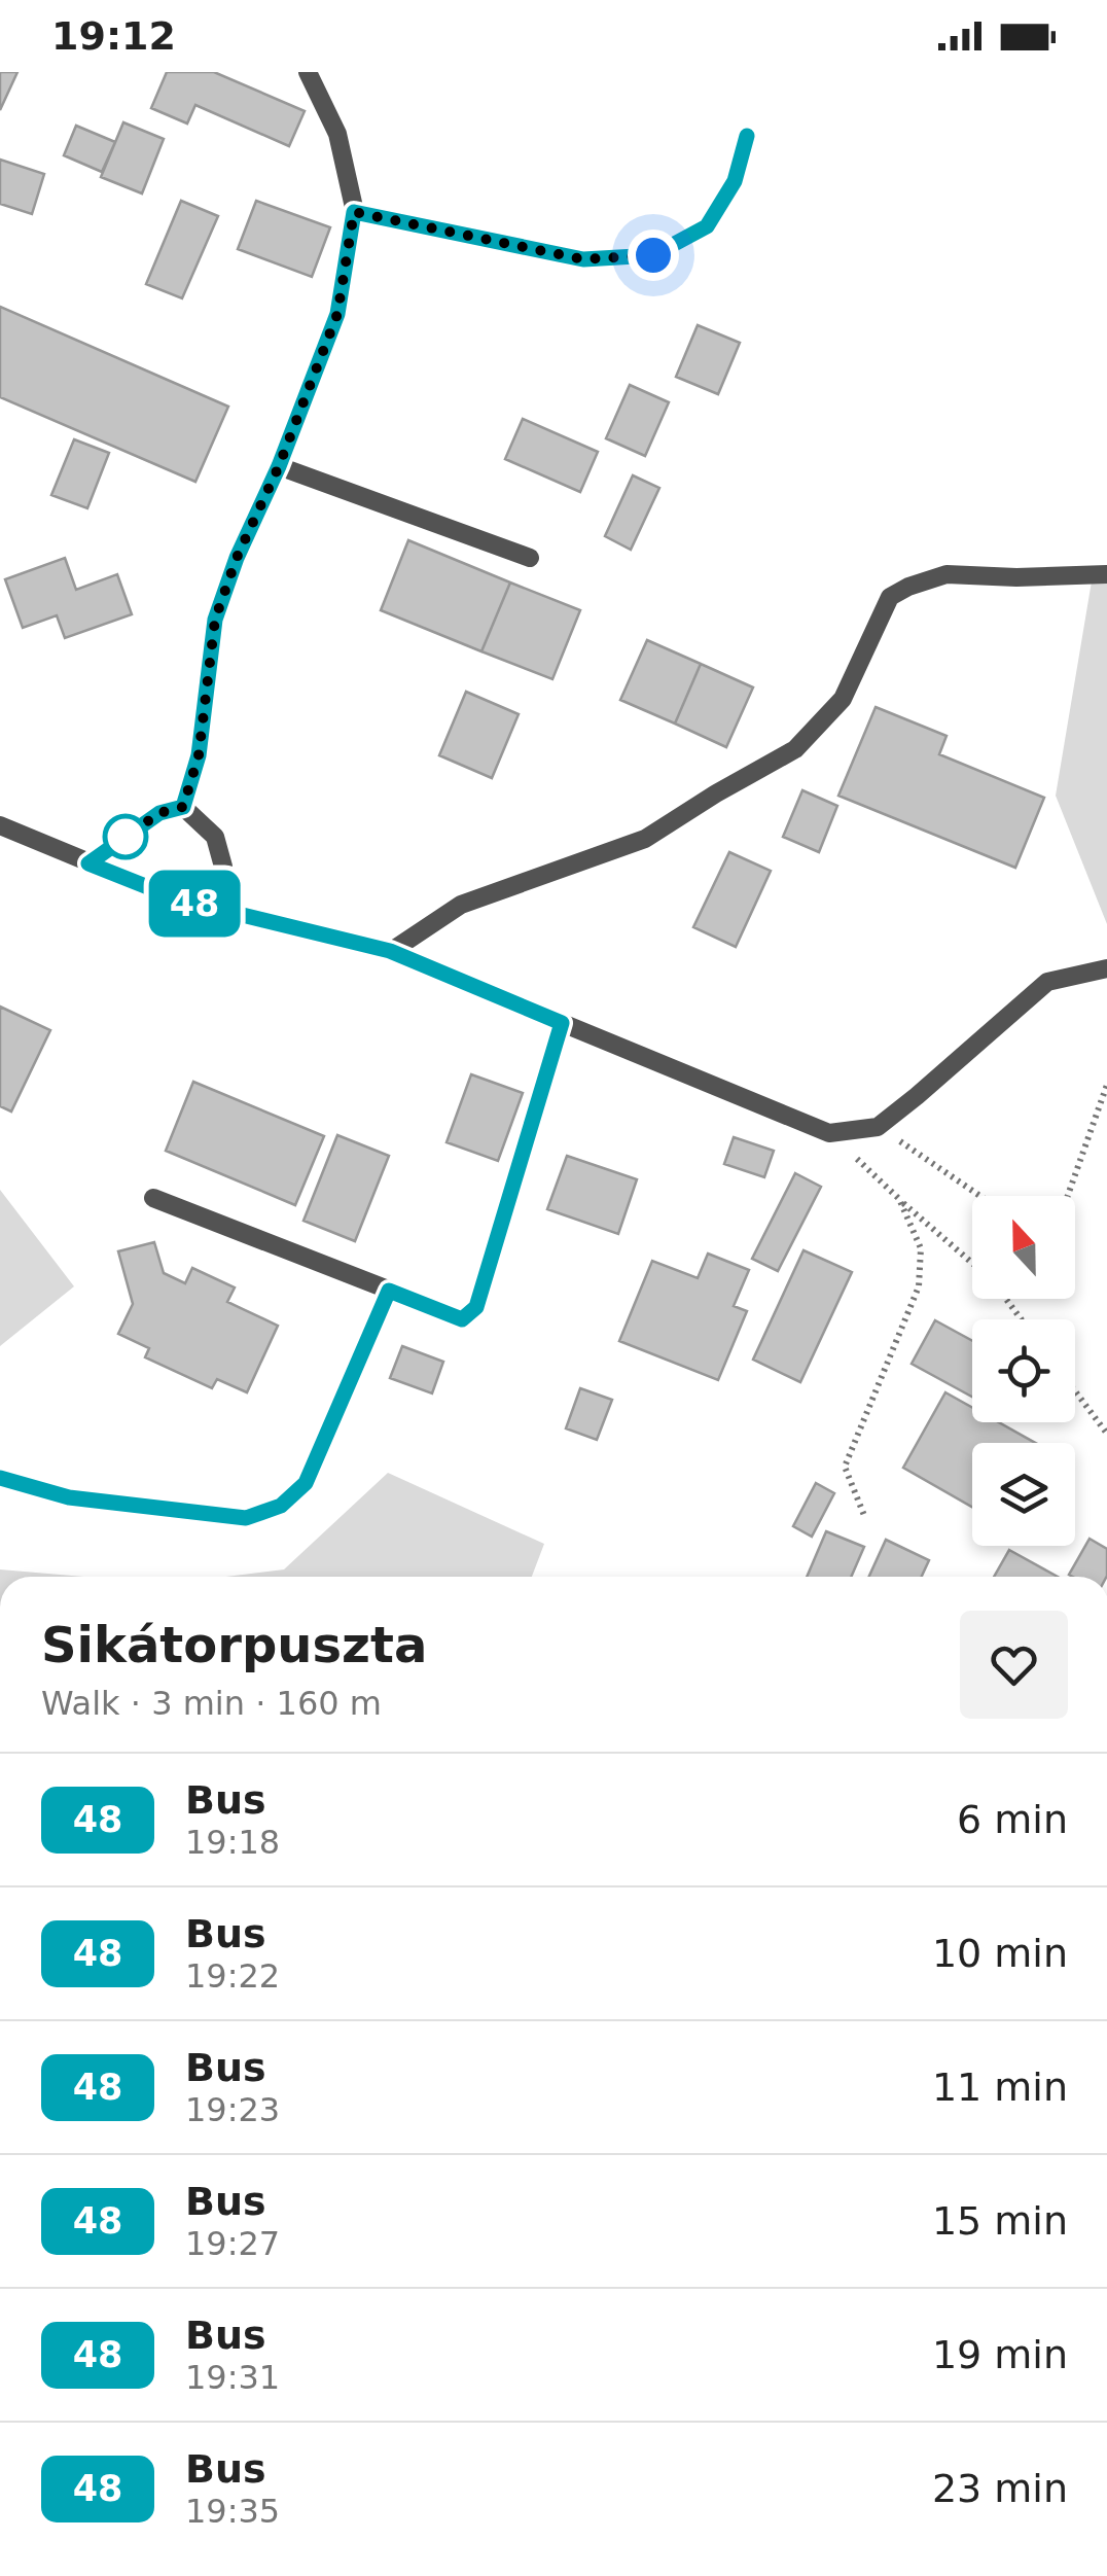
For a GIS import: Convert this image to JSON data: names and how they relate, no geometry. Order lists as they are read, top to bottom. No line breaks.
{"lines":["bus line 48"],"north":"top","page":{"status":"19:12","on_map":"48","heading":["Sikátorpuszta","Walk · 3 min · 160 m"],"list":[{"mark":"48","name":"Bus","note":"19:18","value":"6 min"},{"mark":"48","name":"Bus","note":"19:22","value":"10 min"},{"mark":"48","name":"Bus","note":"19:23","value":"11 min"},{"mark":"48","name":"Bus","note":"19:27","value":"15 min"},{"mark":"48","name":"Bus","note":"19:31","value":"19 min"},{"mark":"48","name":"Bus","note":"19:35","value":"23 min"}]}}
